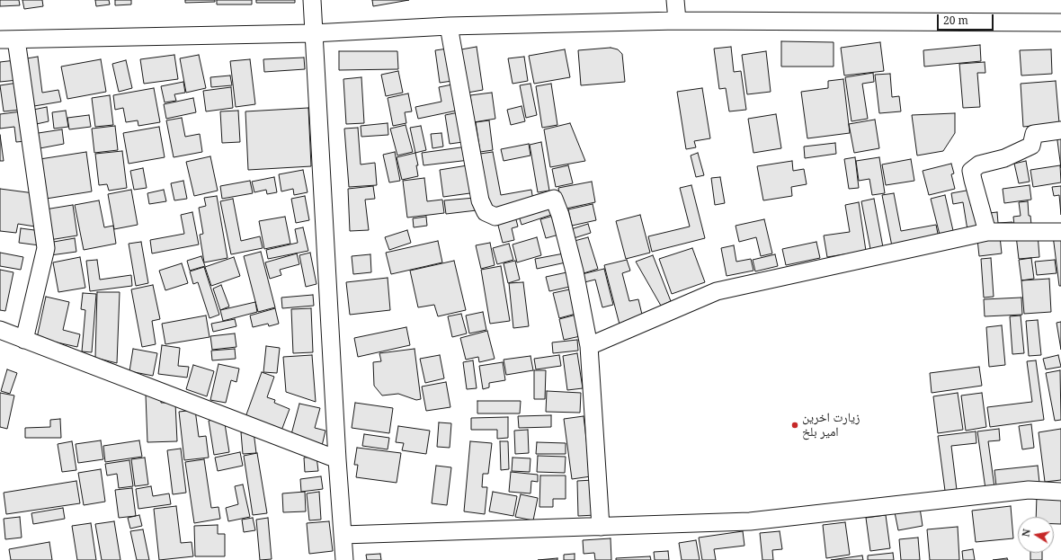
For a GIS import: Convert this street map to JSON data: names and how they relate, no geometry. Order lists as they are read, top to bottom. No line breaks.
{"places":["زیارت اخرین امیر بلخ"],"scale_bar":"20 m","north":"left"}
